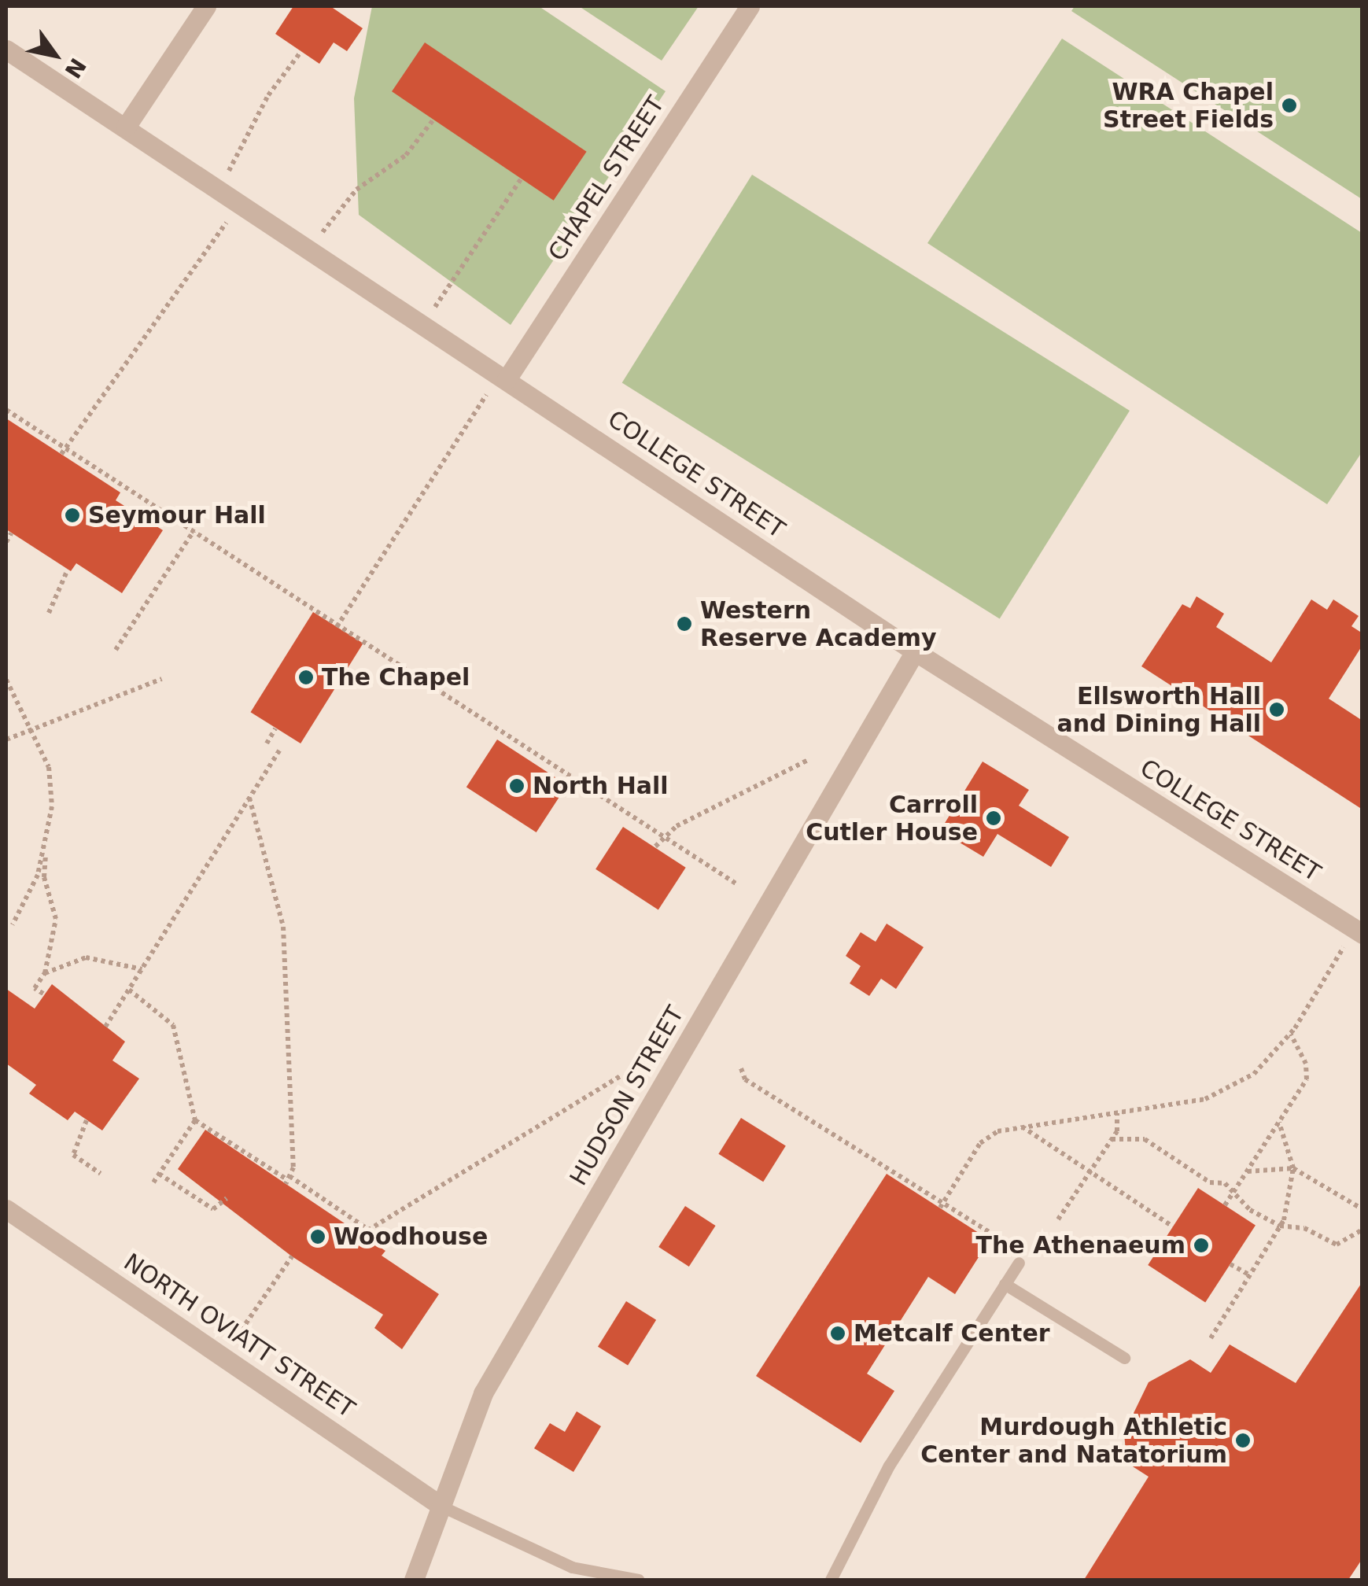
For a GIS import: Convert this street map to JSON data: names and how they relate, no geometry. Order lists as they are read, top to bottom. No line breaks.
{"streets":{"street":["CHAPEL STREET","COLLEGE STREET","HUDSON STREET","NORTH OVIATT STREET"]},"crossings":[["CHAPEL STREET","COLLEGE STREET"],["COLLEGE STREET","HUDSON STREET"],["HUDSON STREET","NORTH OVIATT STREET"]],"places":["WRA Chapel Street Fields","Seymour Hall","Western Reserve Academy","The Chapel","Ellsworth Hall and Dining Hall","North Hall","Carroll Cutler House","Woodhouse","The Athenaeum","Metcalf Center","Murdough Athletic Center and Natatorium"],"north":"bottom right"}
